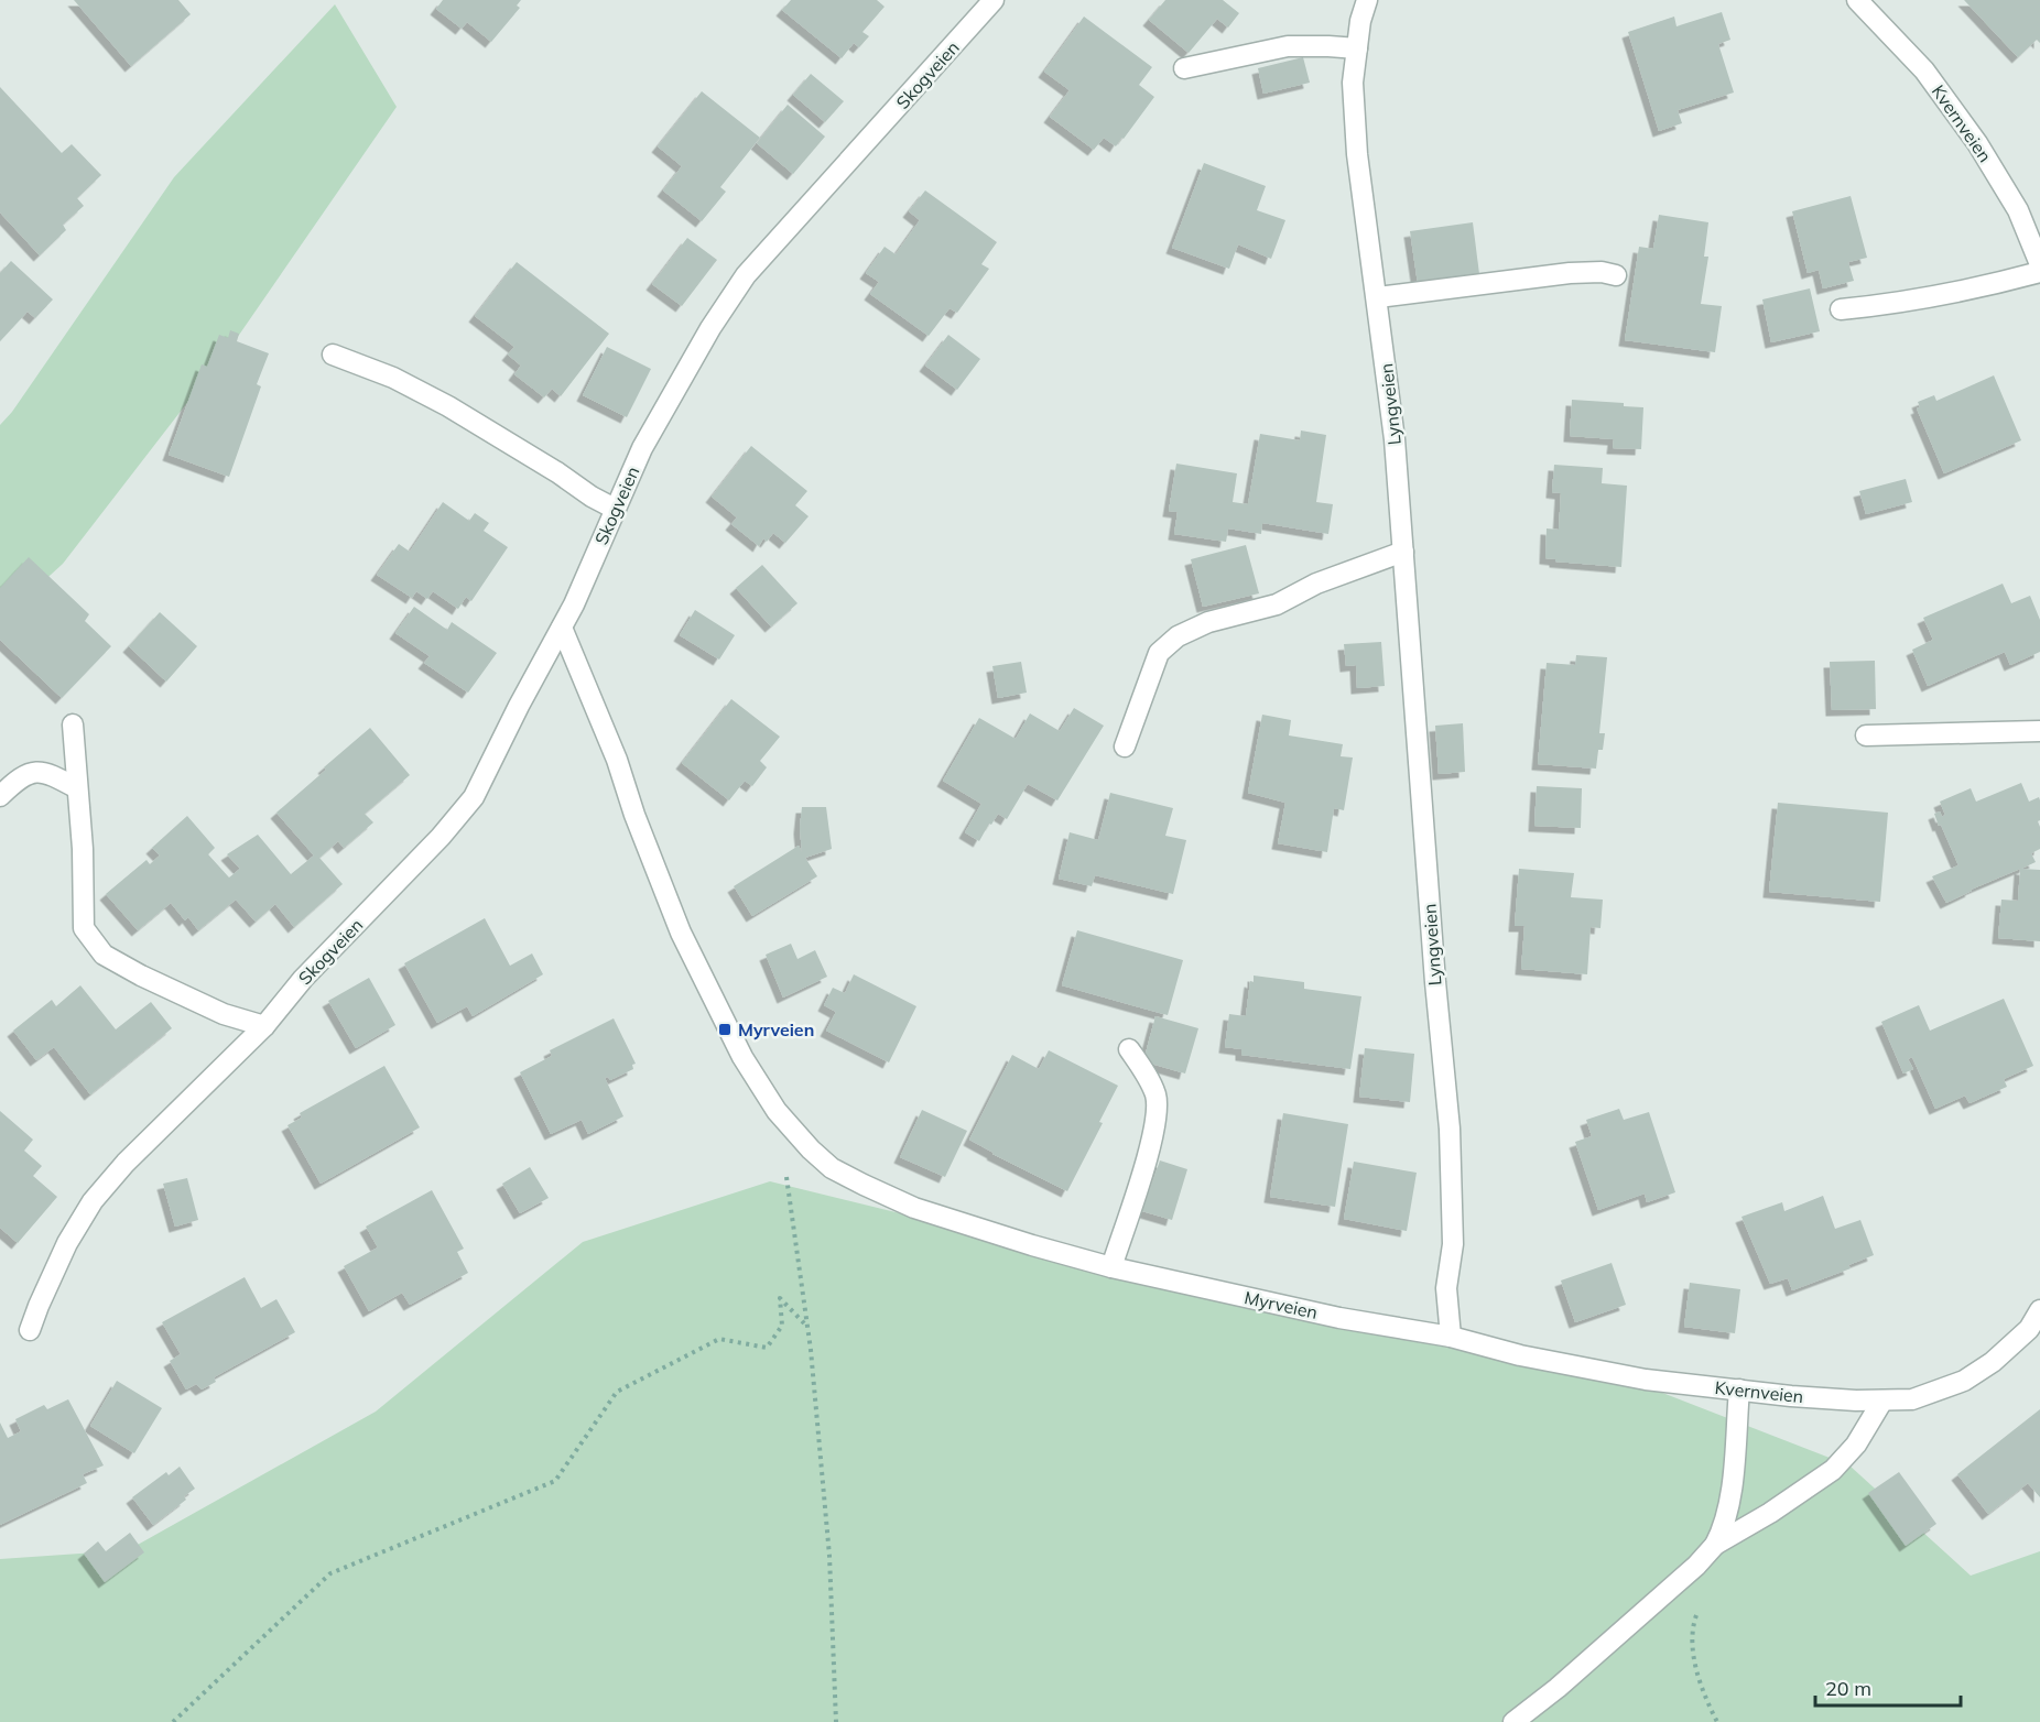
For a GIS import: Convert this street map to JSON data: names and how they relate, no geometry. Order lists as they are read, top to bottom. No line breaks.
{"streets":{"street":["Skogveien","Kvernveien","Lyngveien","Myrveien"]},"crossings":[["Skogveien","Myrveien"],["Kvernveien","Lyngveien"],["Kvernveien","Myrveien"],["Lyngveien","Myrveien"]],"places":{"transit":["Myrveien"]},"scale_bar":"20 m"}
